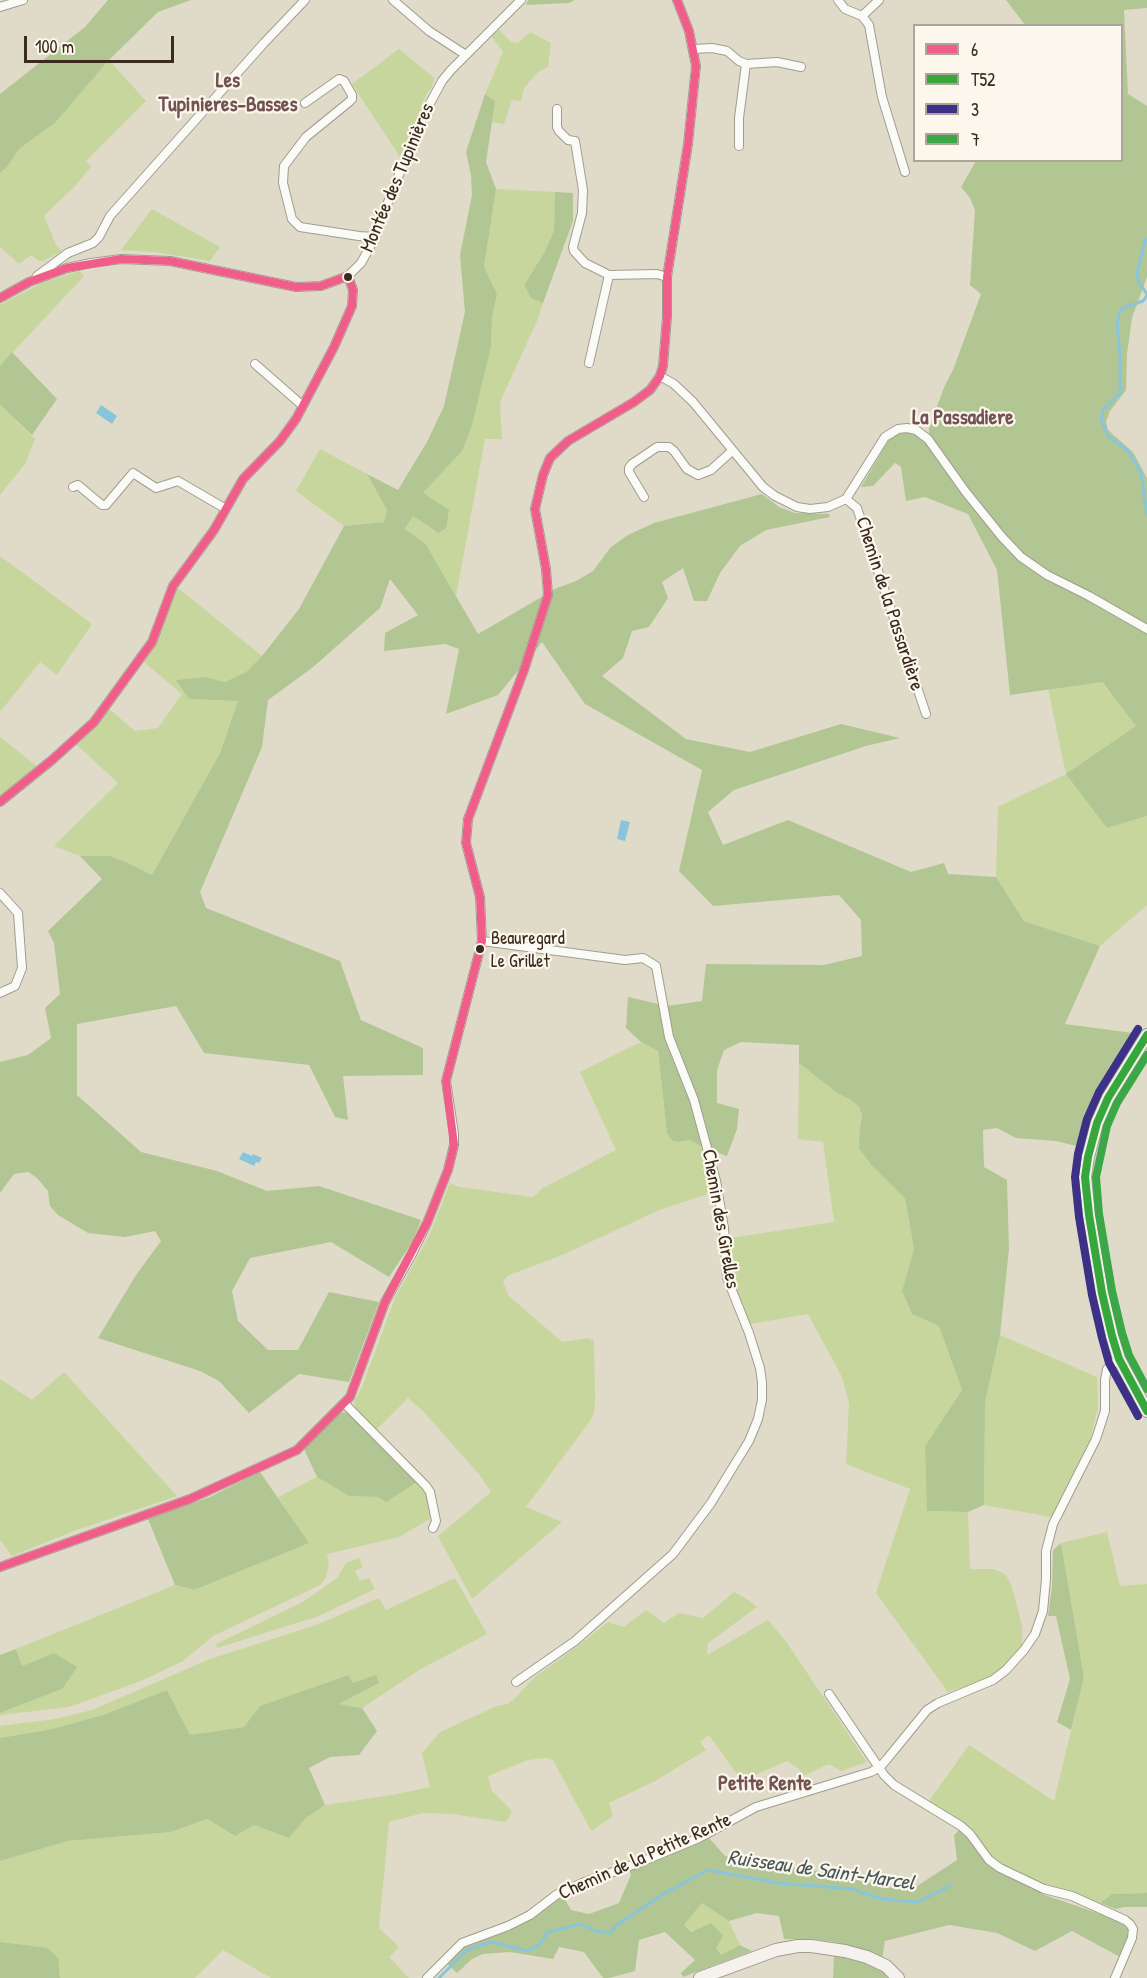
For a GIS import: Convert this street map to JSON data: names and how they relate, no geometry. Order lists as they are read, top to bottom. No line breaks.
{"streets":{"street":["Montée des Tupinières","Chemin de la Passardière","Chemin des Girelles","Chemin de la Petite Rente"]},"districts":["Les Tupinieres-Basses","La Passadiere","Petite Rente"],"water":["Ruisseau de Saint-Marcel"],"places":["Beauregard Le Grillet"],"lines":["transit line 6","transit line 3","transit line T52","transit line 7"],"legend":["6","T52","3","7"],"scale_bar":"100 m"}
